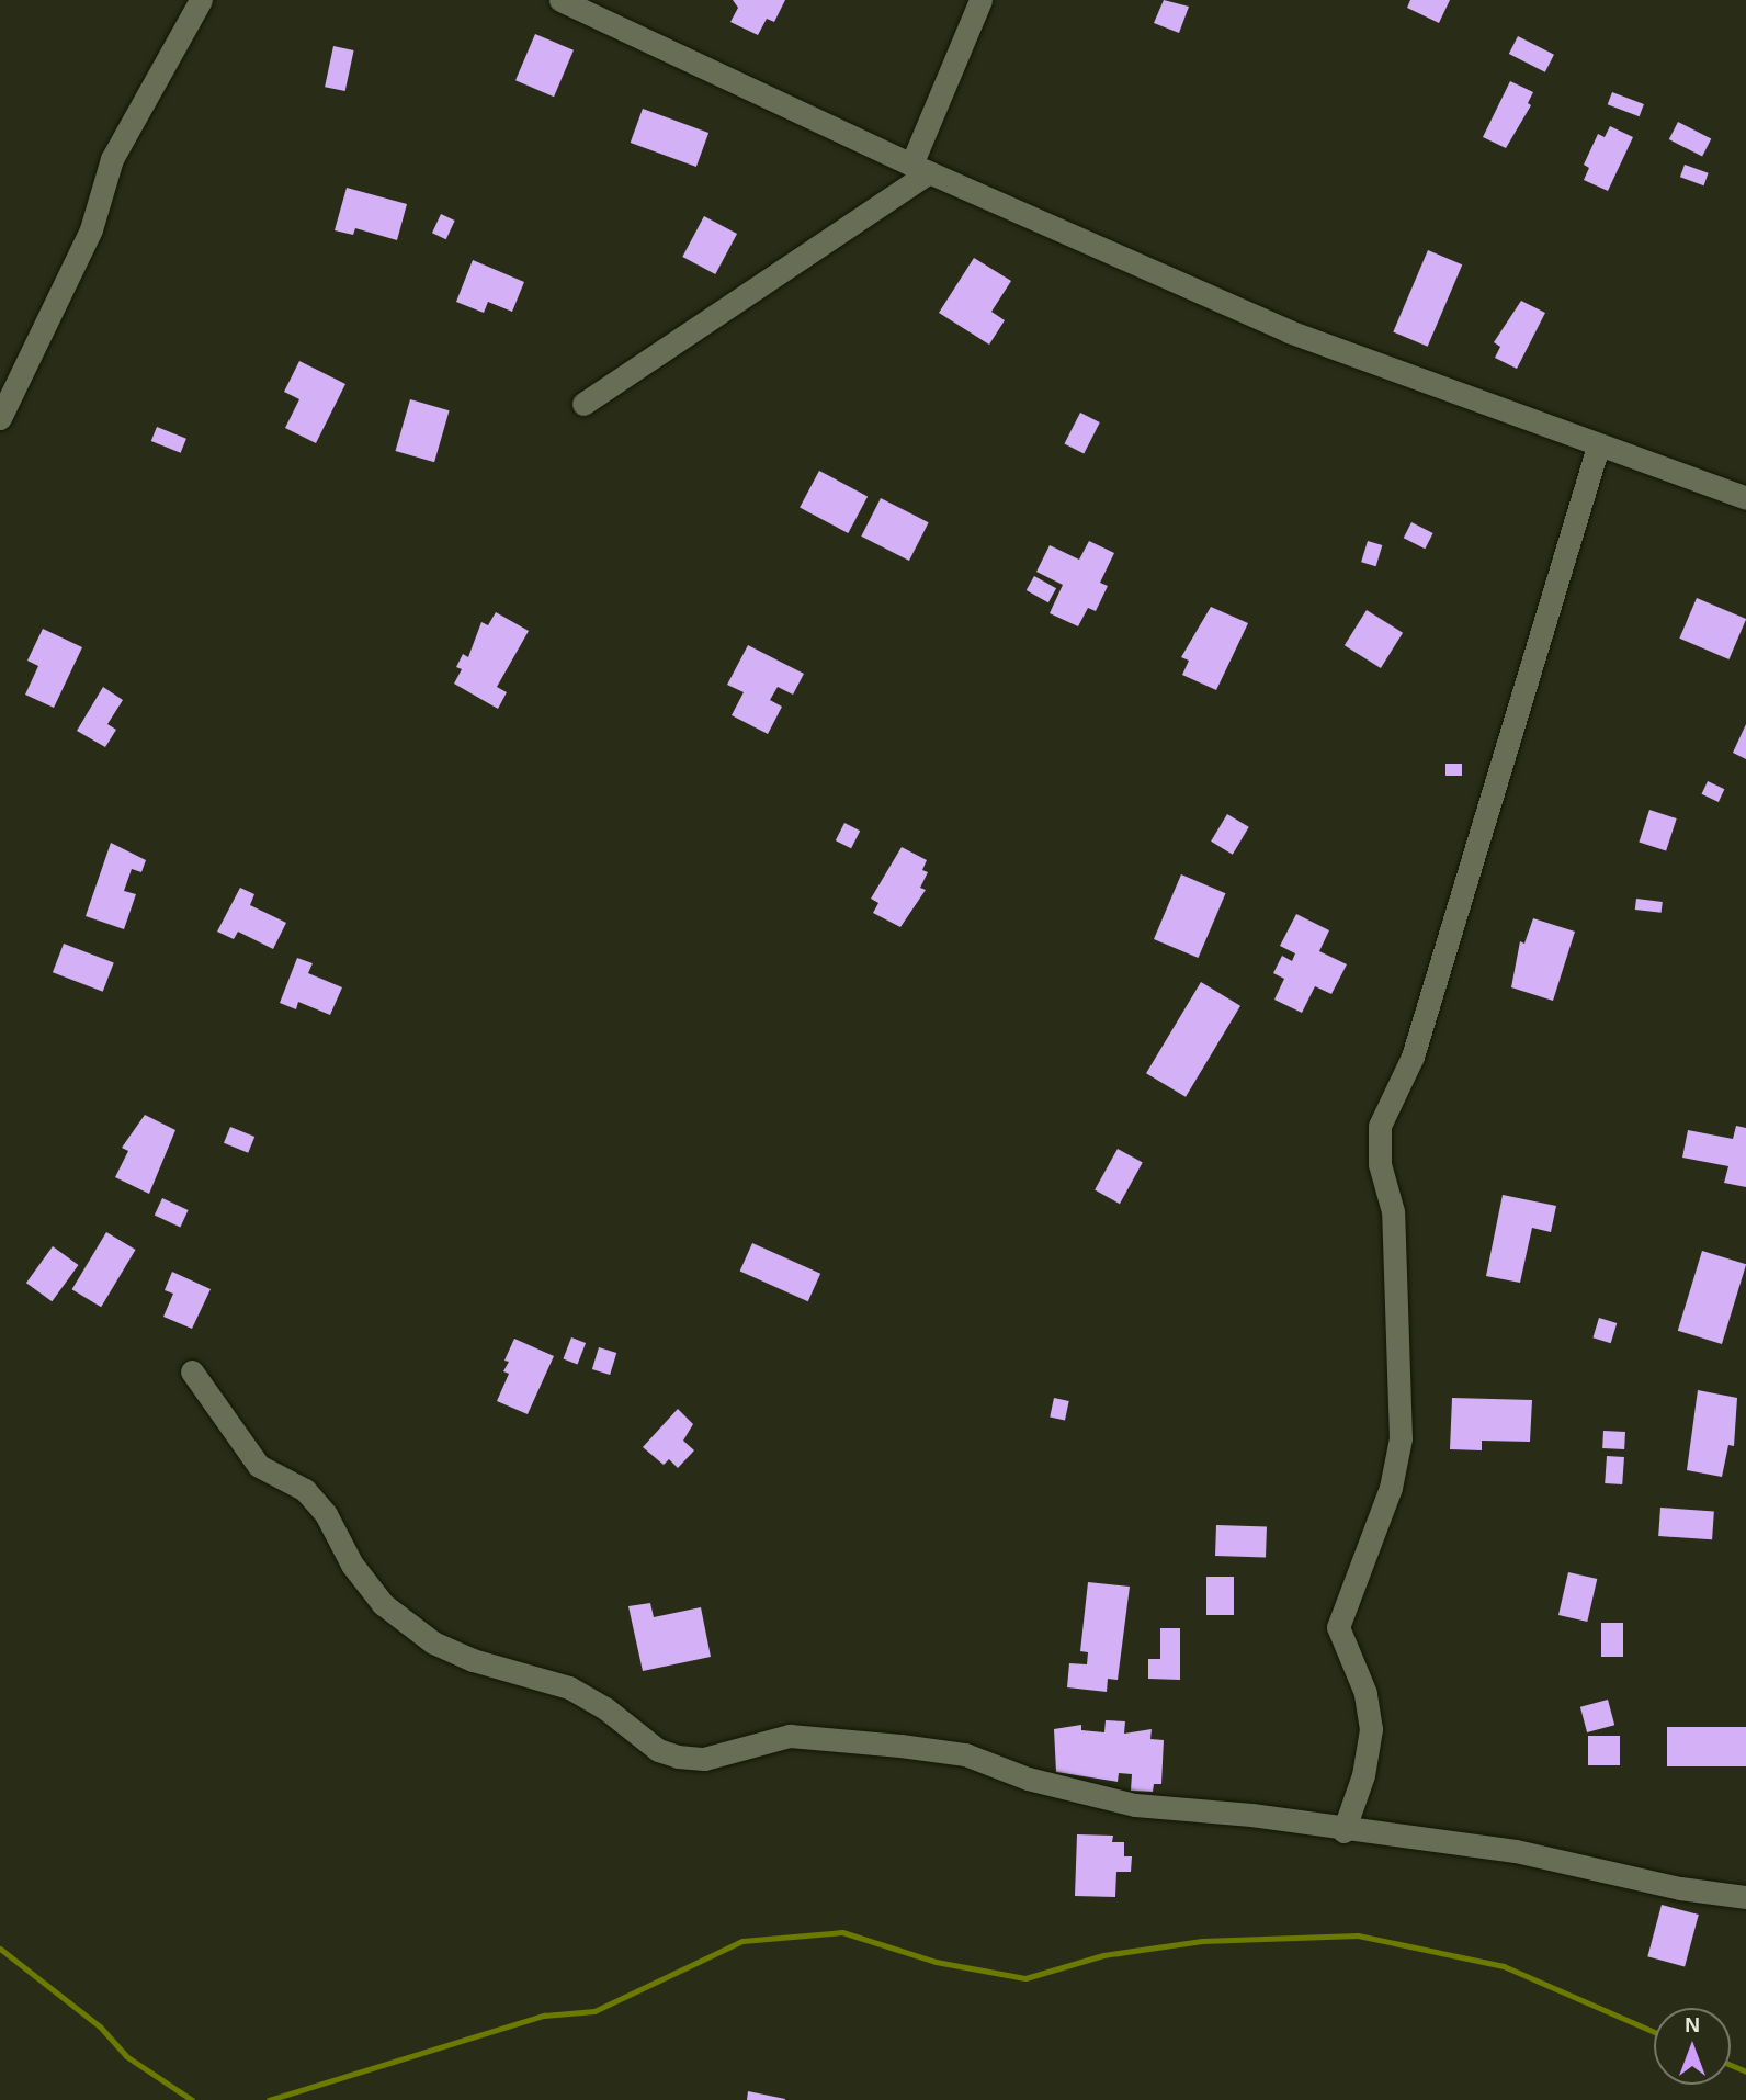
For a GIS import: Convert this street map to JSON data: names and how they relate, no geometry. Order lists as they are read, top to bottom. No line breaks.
{"north":"top"}
